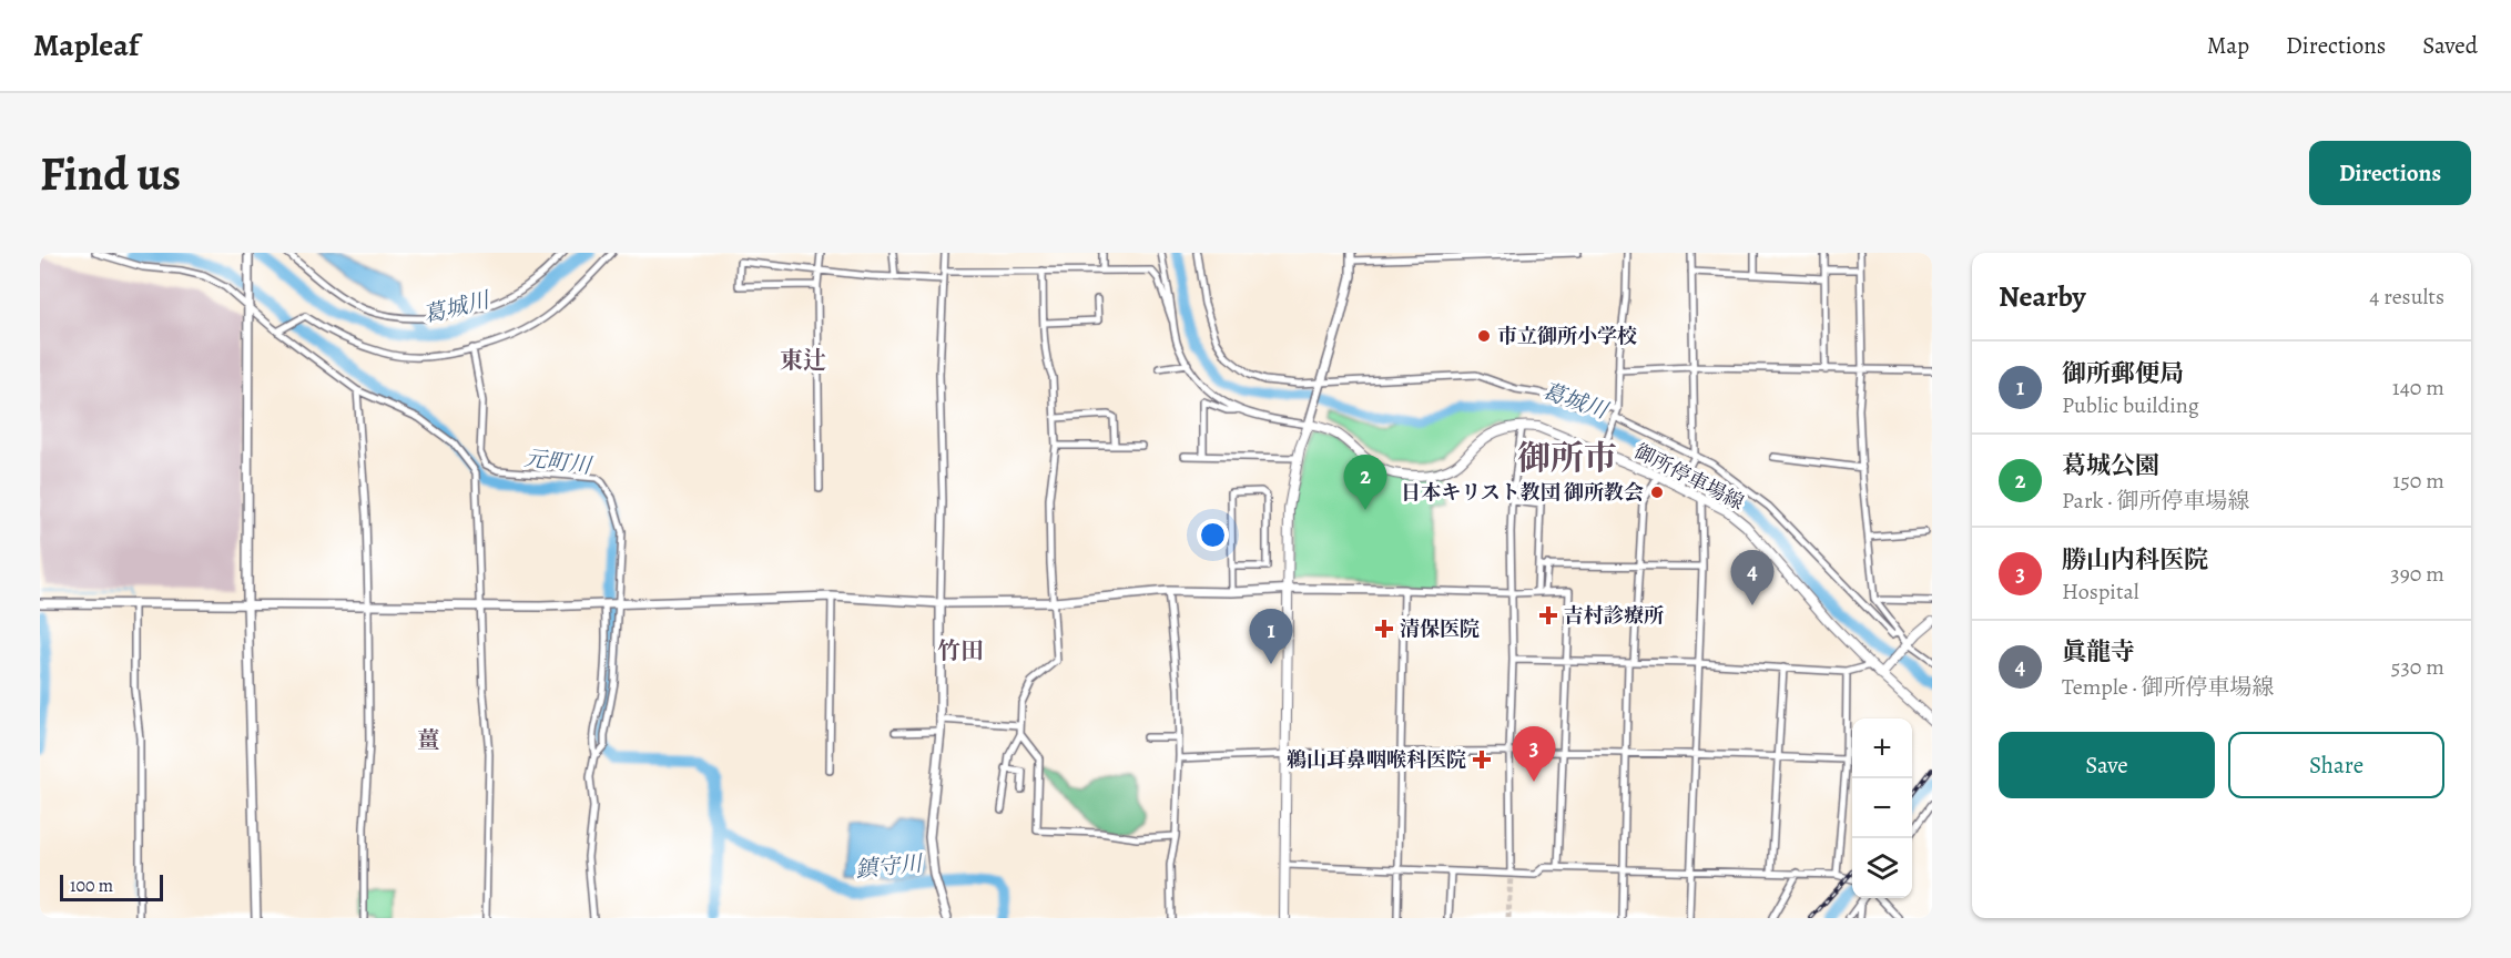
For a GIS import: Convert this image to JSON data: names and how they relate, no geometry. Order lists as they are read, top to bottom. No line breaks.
{"streets":{"main road":["御所停車場線"]},"districts":["東辻","御所市","竹田","薑"],"water":["葛城川","元町川","鎮守川"],"places":{"other":["市立御所小学校","日本キリスト教団 御所教会"],"health":["吉村診療所","清保医院","鵜山耳鼻咽喉科医院"]},"scale_bar":"100 m","page":{"header":"Mapleaf","nav":["Map","Directions","Saved"],"buttons":["Directions",["Save","Share"]],"title":"Find us","heading":["Nearby","4 results"],"list":[{"mark":"1","name":"御所郵便局","note":"Public building","value":"140 m"},{"mark":"2","name":"葛城公園","note":"Park · 御所停車場線","value":"150 m"},{"mark":"3","name":"勝山内科医院","note":"Hospital","value":"390 m"},{"mark":"4","name":"眞龍寺","note":"Temple · 御所停車場線","value":"530 m"}],"pins":["2","4","1","3"],"map_buttons":["+","−"],"scale":"100 m"}}
